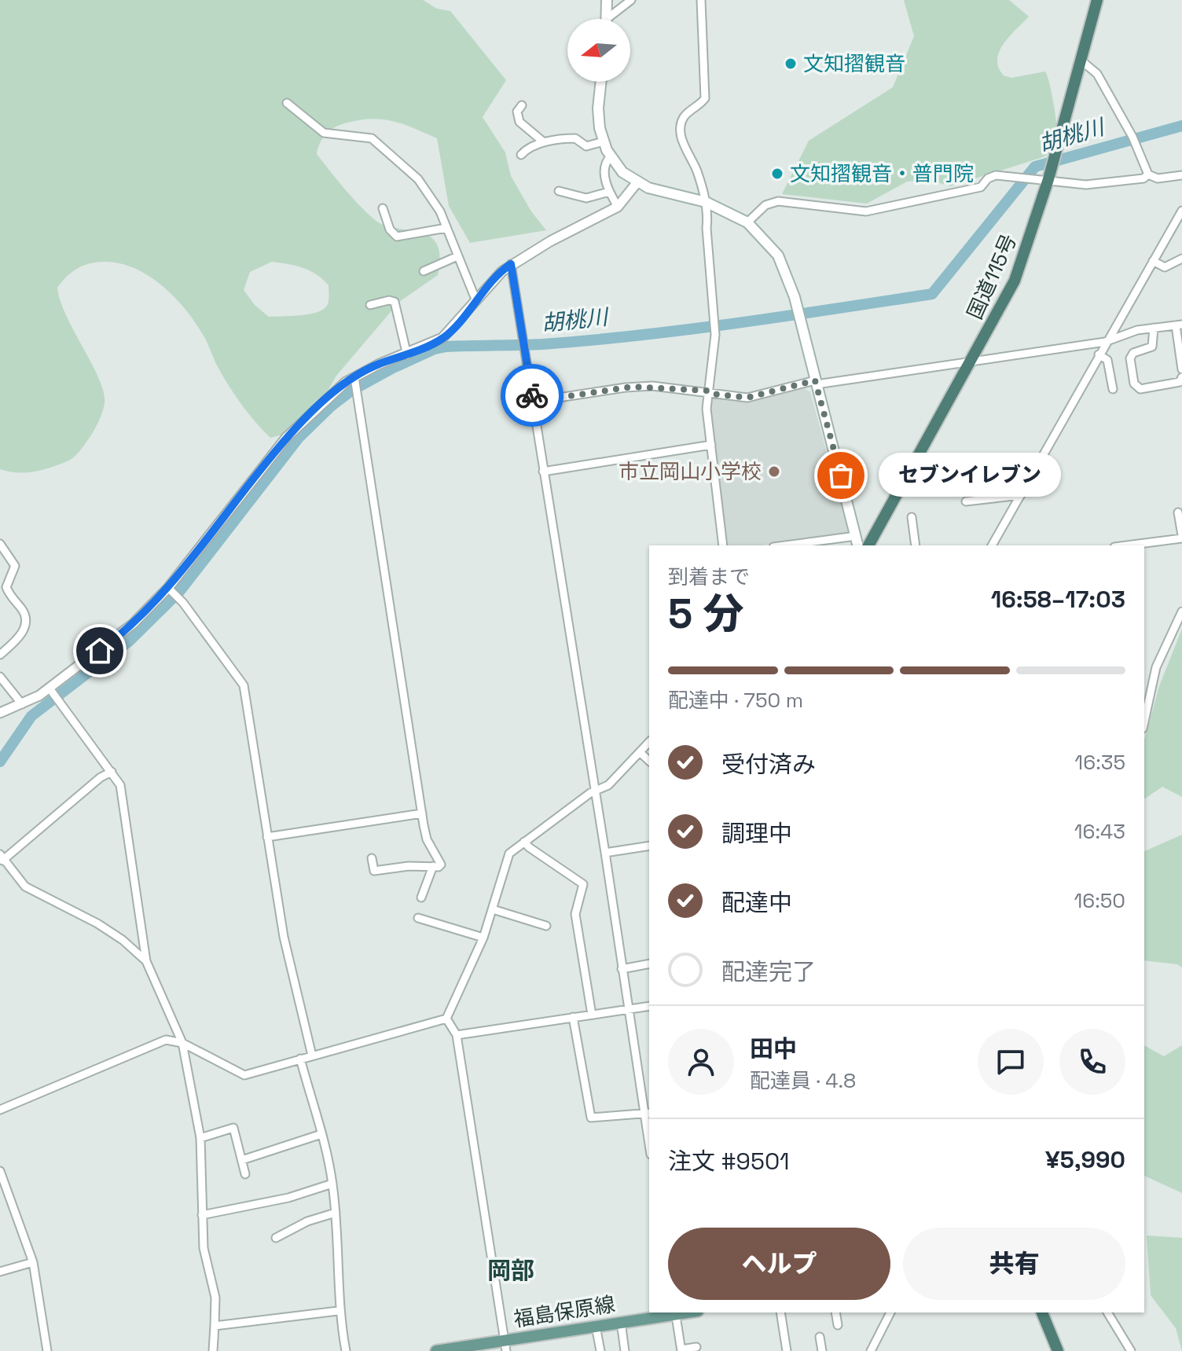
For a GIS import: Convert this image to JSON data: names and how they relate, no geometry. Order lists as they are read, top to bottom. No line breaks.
{"streets":{"highway":["国道115号"],"main road":["福島保原線"]},"districts":["岡部"],"water":["胡桃川"],"places":["文知摺観音","文知摺観音・普門院","市立岡山小学校","セブンイレブン"],"north":"left","page":{"bubble":"セブンイレブン","heading":["5 分","到着まで","16:58–17:03"],"panel":["田中","配達員 · 4.8","注文 #9501","¥5,990"],"bar":"配達中 · 750 m","list":[["受付済み","16:35"],["調理中","16:43"],["配達中","16:50"],"配達完了"],"buttons":["ヘルプ","共有"]}}
